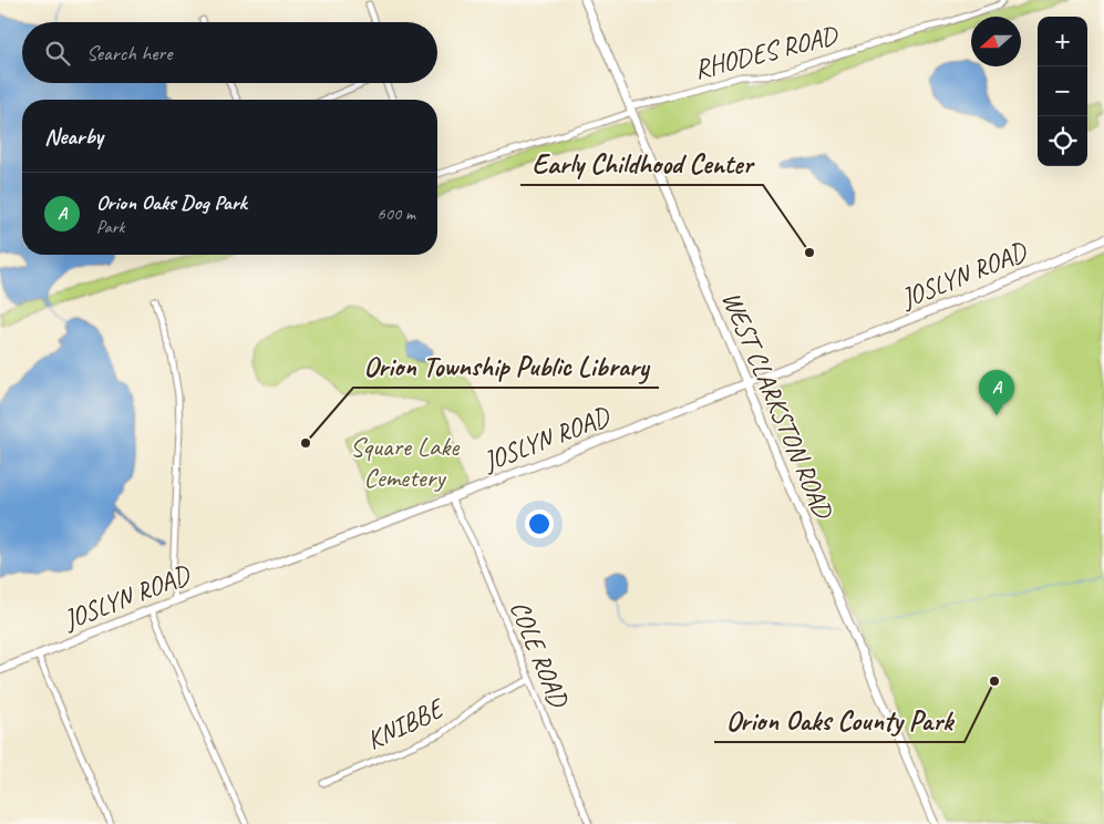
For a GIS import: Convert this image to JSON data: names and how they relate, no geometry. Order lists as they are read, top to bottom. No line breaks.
{"streets":{"street":["RHODES ROAD","JOSLYN ROAD","WEST CLARKSTON ROAD","COLE ROAD","KNIBBE"]},"crossings":[["RHODES ROAD","WEST CLARKSTON ROAD"],["JOSLYN ROAD","WEST CLARKSTON ROAD"],["JOSLYN ROAD","COLE ROAD"],["COLE ROAD","KNIBBE"]],"parks":["Square Lake Cemetery"],"places":["Early Childhood Center","Orion Township Public Library","Orion Oaks County Park"],"north":"left","page":{"map_buttons":["+","−"],"search":"Search here","heading":"Nearby","list":[{"mark":"A","name":"Orion Oaks Dog Park","note":"Park","value":"600 m"}],"pins":"A"}}
